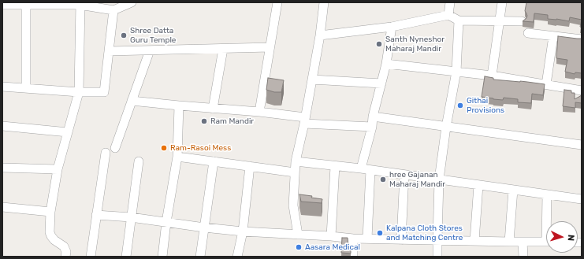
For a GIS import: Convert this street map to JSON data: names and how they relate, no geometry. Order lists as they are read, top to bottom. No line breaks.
{"places":["Shree Datta Guru Temple","Santh Nyneshor Maharaj Mandir","Githai Provisions","Ram Mandir","Ram-Rasoi Mess","hree Gajanan Maharaj Mandir","Kalpana Cloth Stores and Matching Centre","Aasara Medical"],"north":"right"}
